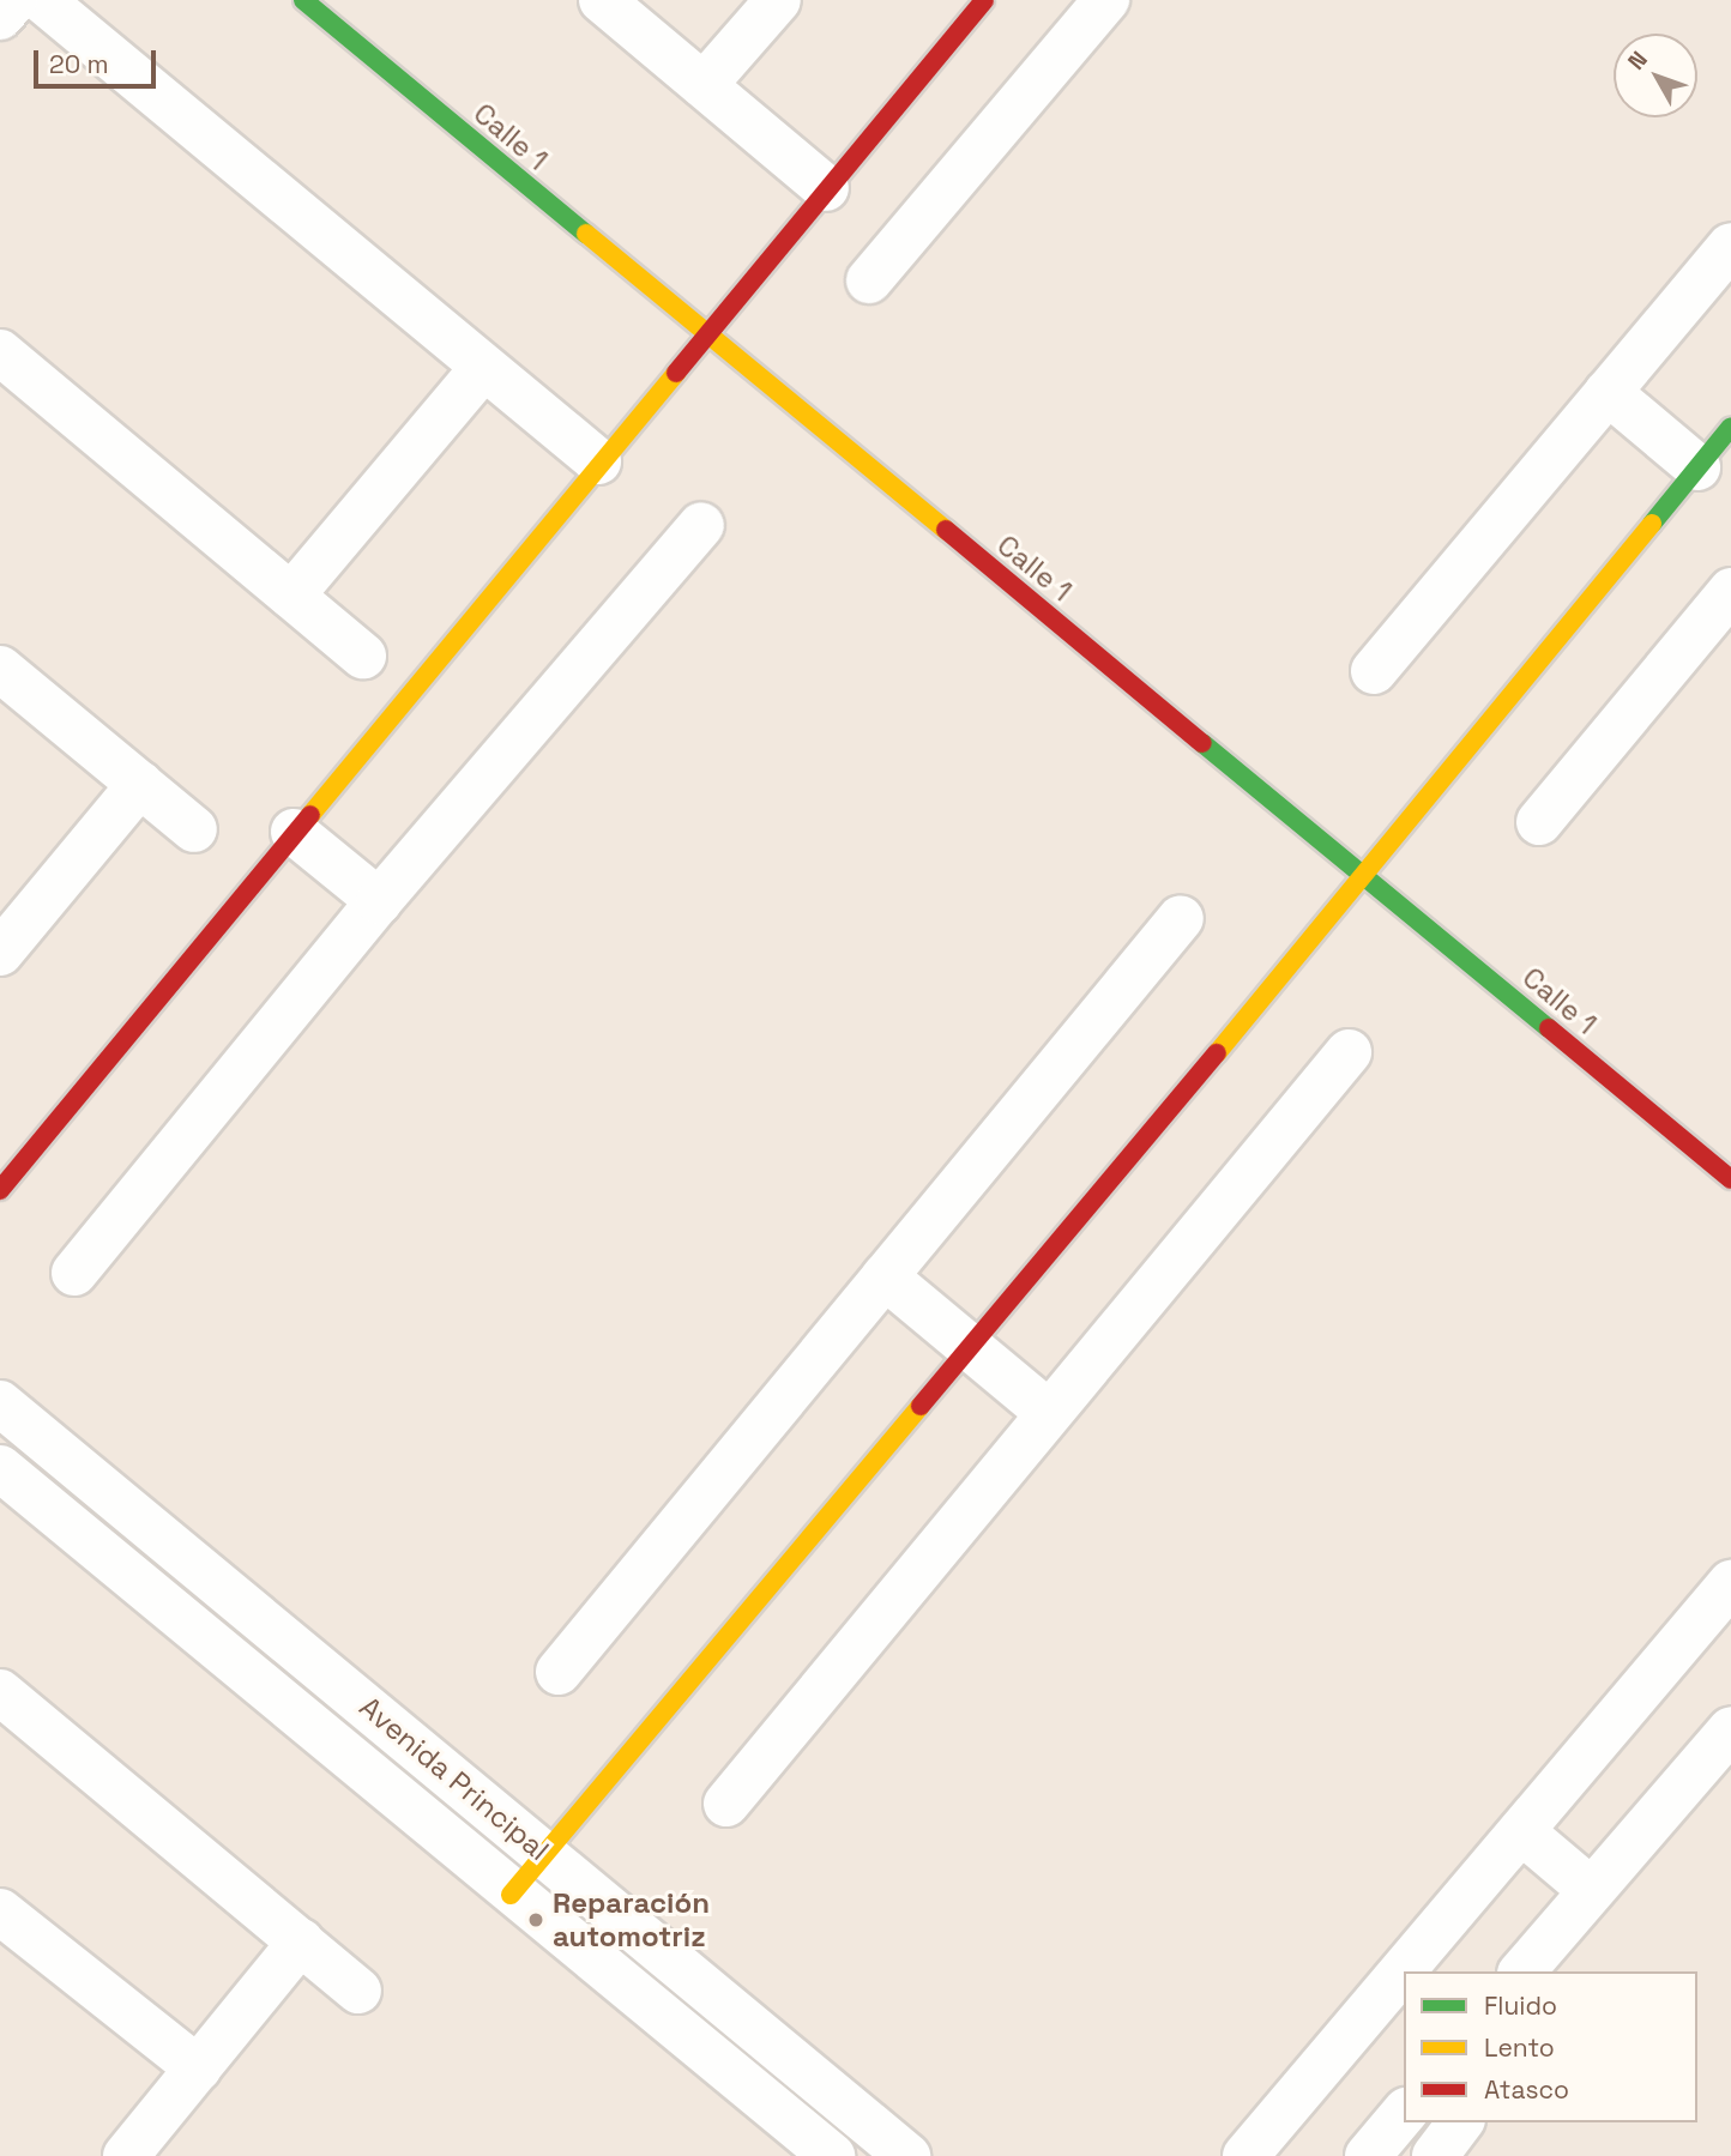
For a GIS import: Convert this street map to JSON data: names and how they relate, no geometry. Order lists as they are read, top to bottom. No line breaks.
{"streets":{"street":["Calle 1","Avenida Principal"]},"places":["Reparación automotriz"],"legend":["Fluido","Lento","Atasco"],"scale_bar":"20 m","north":"top left"}
